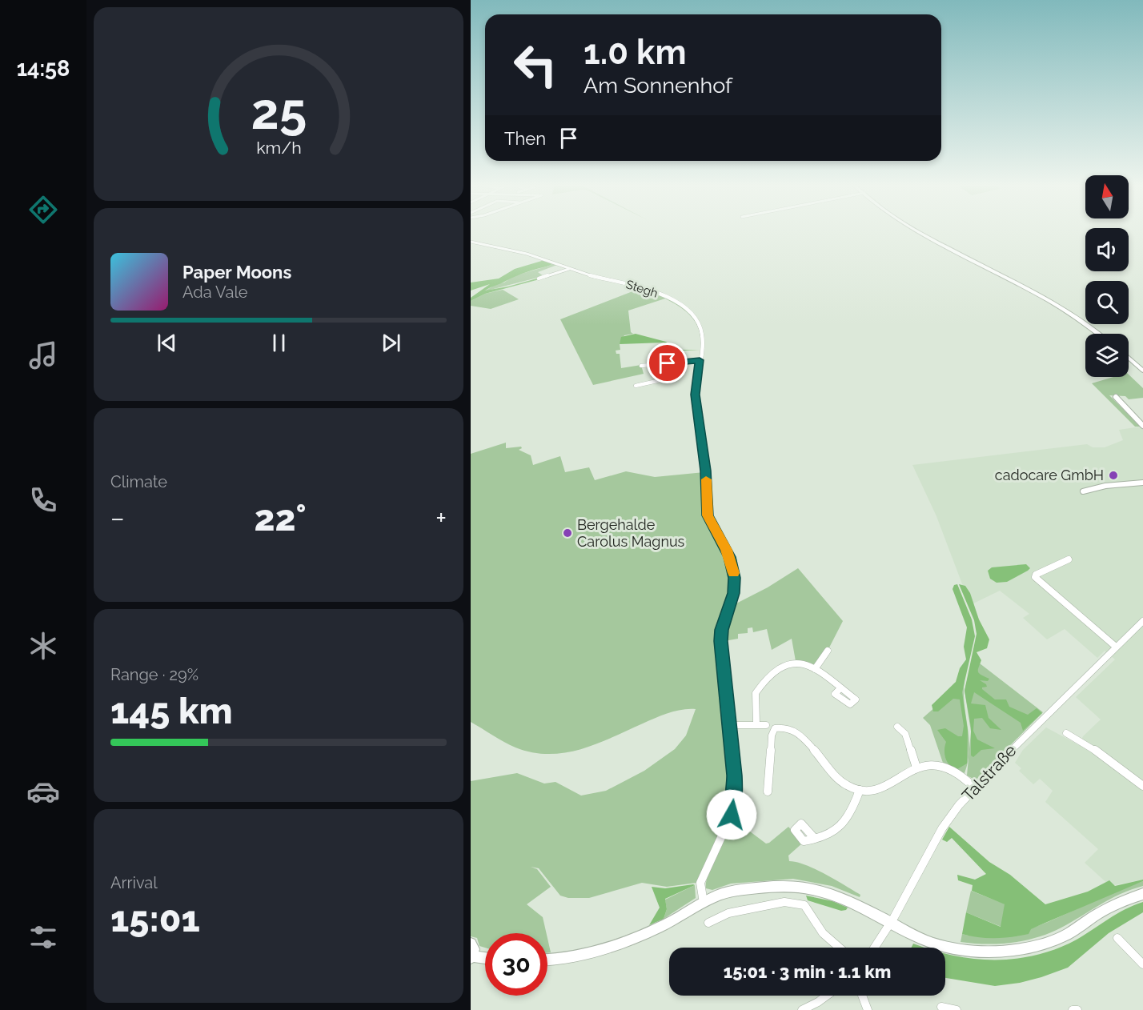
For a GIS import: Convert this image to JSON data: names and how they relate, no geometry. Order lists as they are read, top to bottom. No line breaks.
{"streets":{"street":["Stegh","Talstraße"]},"places":["cadocare GmbH","Bergehalde Carolus Magnus"],"north":"top","page":{"tabs":"14:58","turn":["1.0 km","Am Sonnenhof"],"then":"Then","song":["Paper Moons","Ada Vale"],"tile":["Climate",["Range · 29%","145 km"],["Arrival","15:01"]],"heat":["−","22°","+"],"limit":"30","trip":"15:01 · 3 min · 1.1 km","gauge":["25","km/h"]}}
